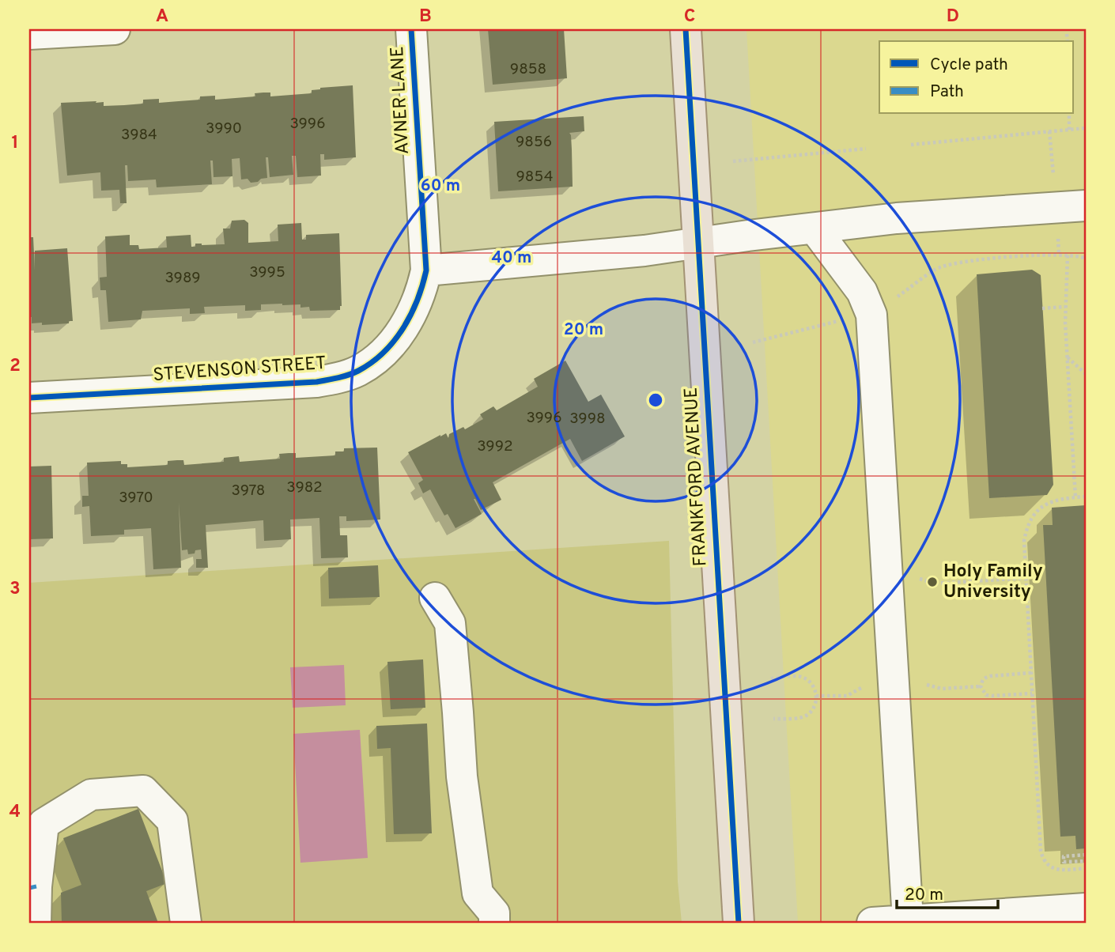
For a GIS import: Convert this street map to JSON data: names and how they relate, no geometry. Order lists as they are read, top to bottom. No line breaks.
{"streets":{"main road":["FRANKFORD AVENUE"],"street":["AVNER LANE","STEVENSON STREET"]},"crossings":[["AVNER LANE","STEVENSON STREET"]],"places":["Holy Family University"],"house_numbers":["9858","3996","3990","3984","9856","9854","3995","3989","3996","3998","3992","3982","3978","3970"],"legend":["Cycle path","Path"],"scale_bar":"20 m","grid":{"columns":["A","B","C","D"],"rows":["1","2","3","4"]},"rings":["60 m","40 m","20 m"]}
